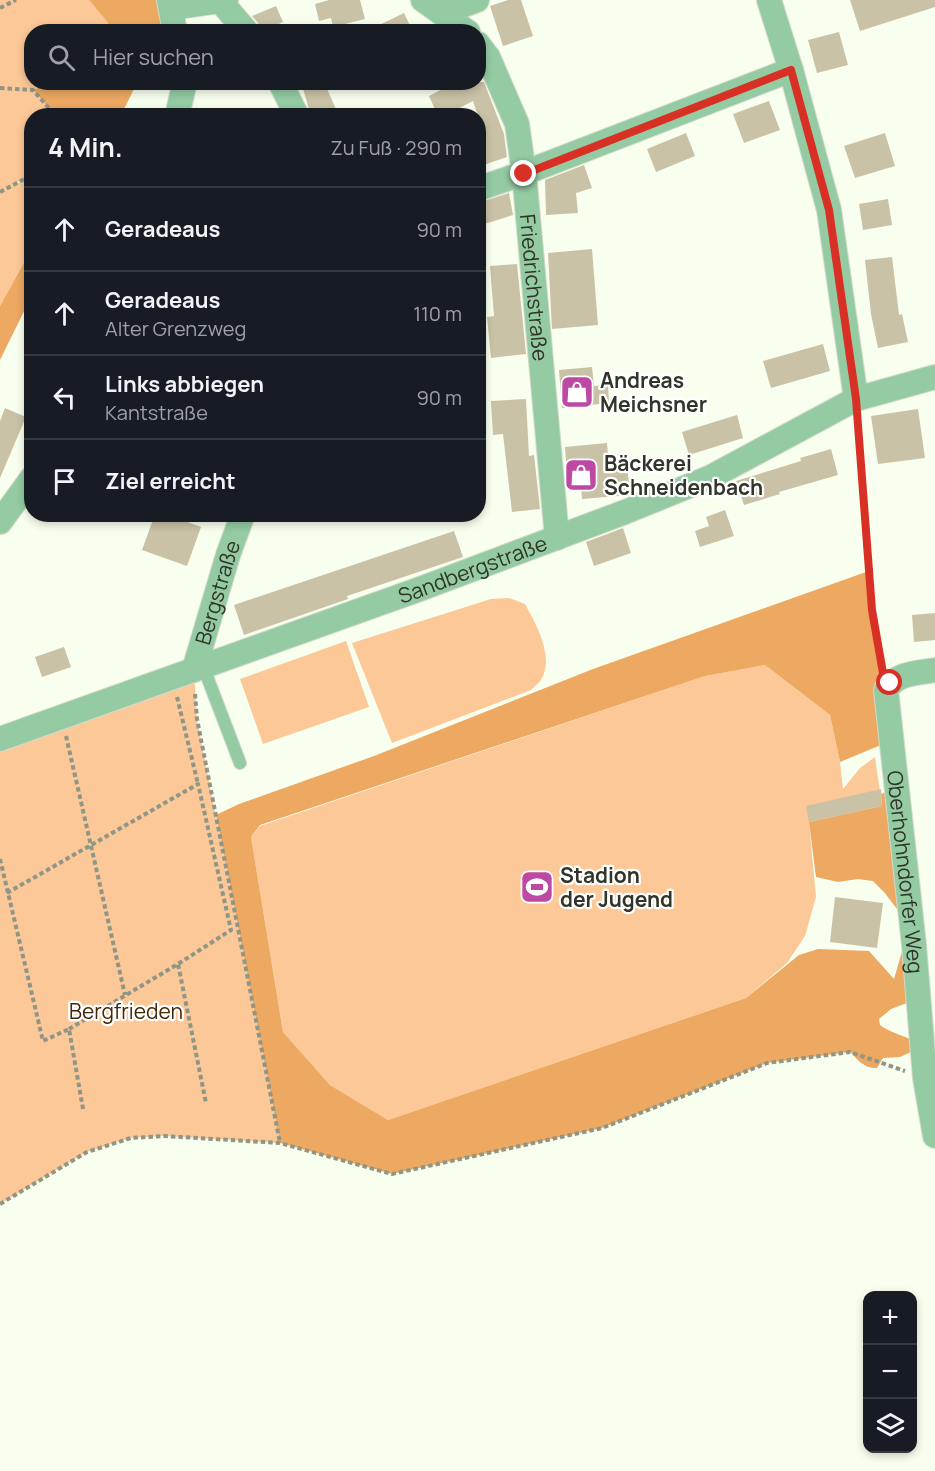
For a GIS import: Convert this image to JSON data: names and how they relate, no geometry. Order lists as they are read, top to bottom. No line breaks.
{"streets":{"street":["Friedrichstraße","Sandbergstraße","Bergstraße","Oberhohndorfer Weg"]},"crossings":[["Friedrichstraße","Sandbergstraße"],["Sandbergstraße","Bergstraße"]],"parks":["Bergfrieden"],"places":{"shop":["Andreas Meichsner","Bäckerei Schneidenbach"],"sports":["Stadion der Jugend"]},"page":{"search":"Hier suchen","heading":["4 Min.","Zu Fuß · 290 m"],"list":[["Geradeaus","90 m"],["Geradeaus","Alter Grenzweg","110 m"],["Links abbiegen","Kantstraße","90 m"],"Ziel erreicht"],"map_buttons":["+","−"]}}
